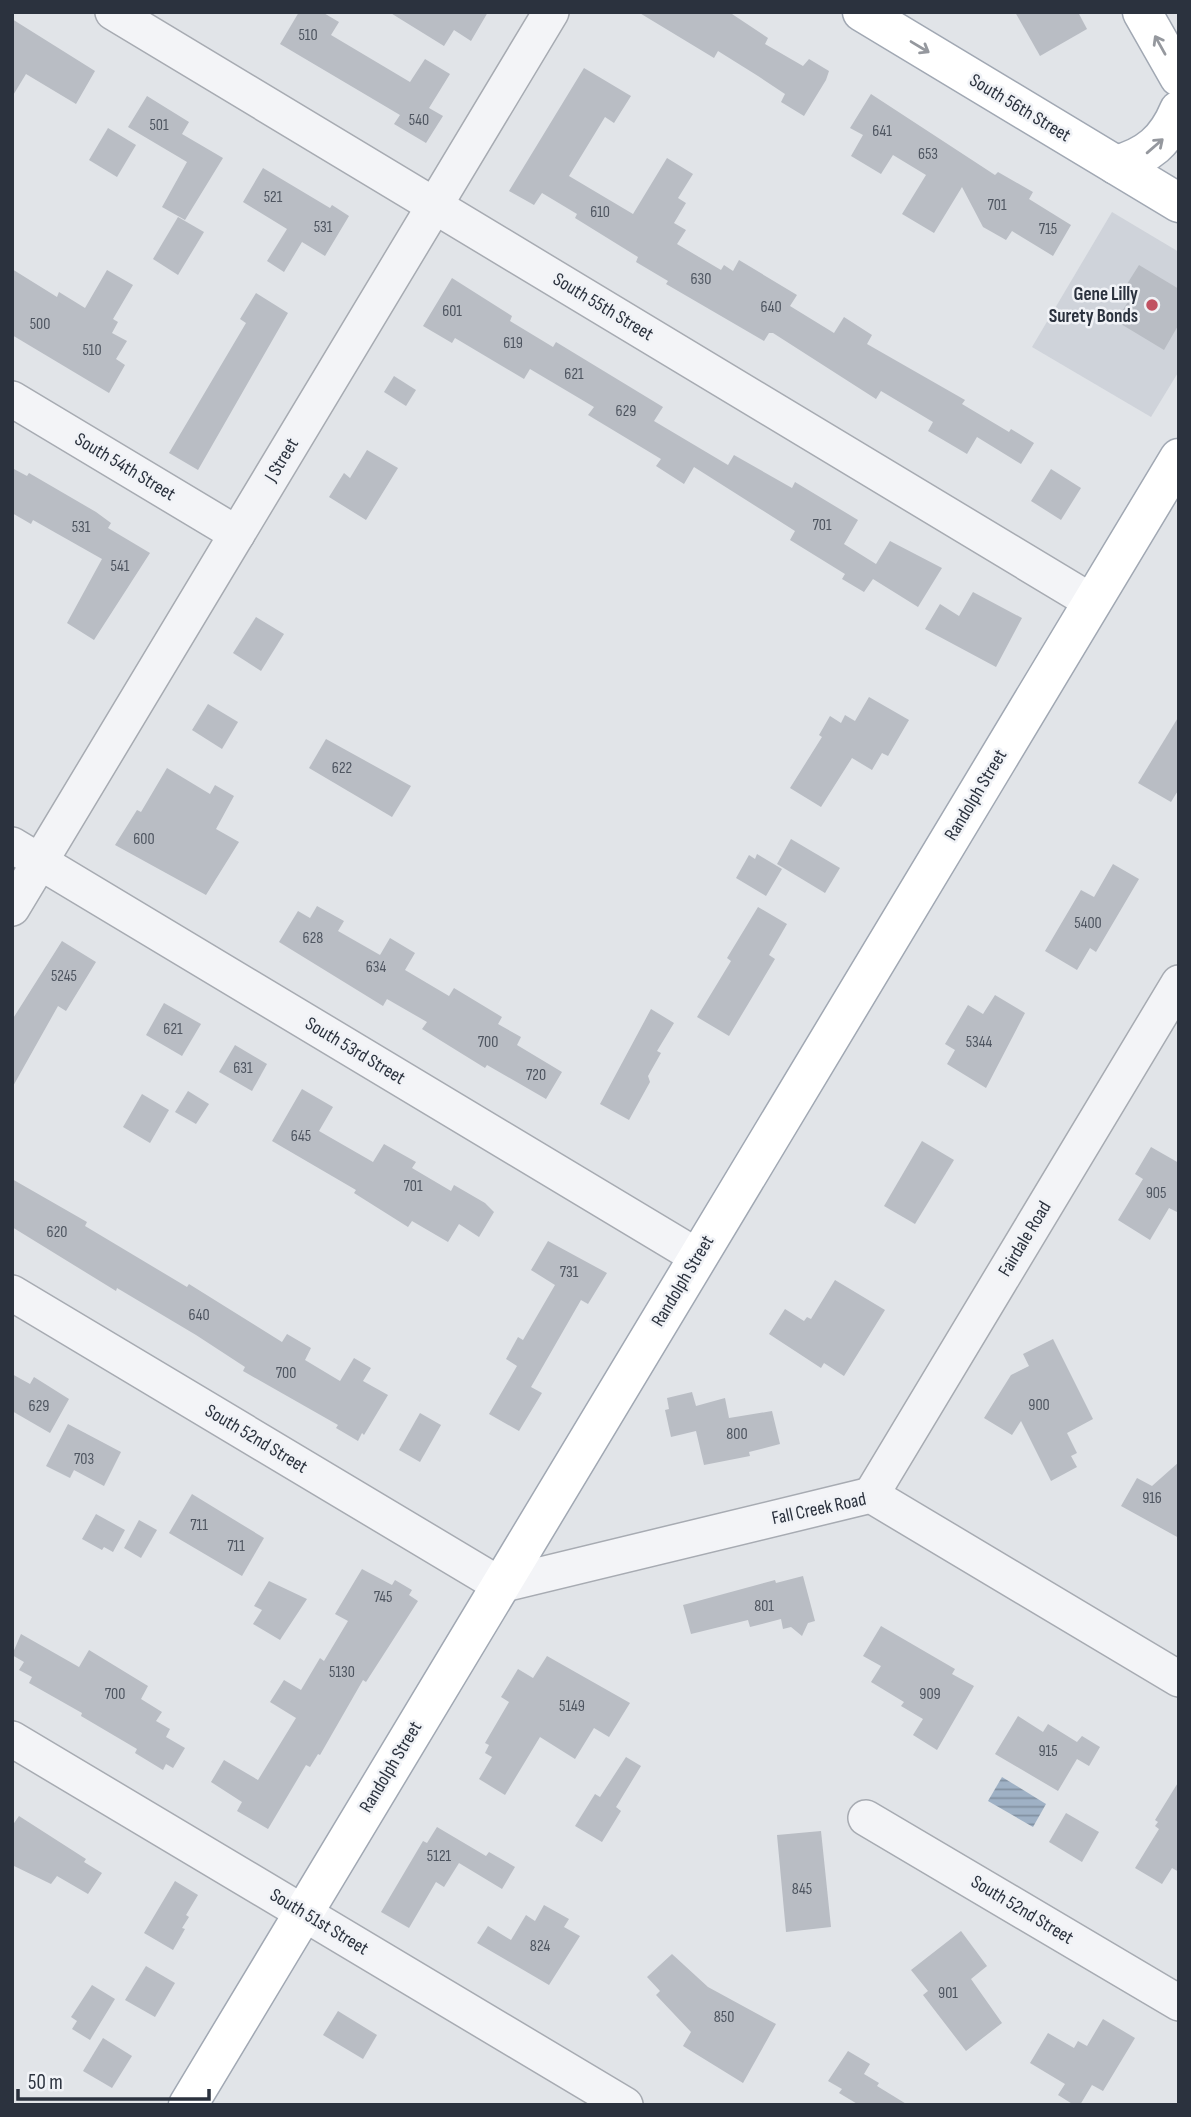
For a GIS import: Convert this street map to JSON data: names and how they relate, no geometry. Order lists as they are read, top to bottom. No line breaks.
{"streets":{"main road":["South 56th Street","Randolph Street"],"street":["South 55th Street","J Street","South 54th Street","South 53rd Street","Fairdale Road","South 52nd Street","Fall Creek Road","South 51st Street"]},"crossings":[["South 55th Street","J Street"],["South 55th Street","Randolph Street"],["J Street","South 54th Street"],["J Street","South 53rd Street"],["Randolph Street","South 53rd Street"],["Randolph Street","South 52nd Street"],["Randolph Street","Fall Creek Road"],["Randolph Street","South 51st Street"],["Fairdale Road","Fall Creek Road"],["South 52nd Street","Fall Creek Road"]],"one_way":["South 56th Street"],"places":["Gene Lilly Surety Bonds"],"house_numbers":["510","540","501","641","653","521","701","610","531","715","630","640","601","500","619","510","621","629","701","531","541","622","600","5400","628","634","5245","621","700","5344","631","720","645","701","905","620","731","640","700","900","629","800","703","916","711","711","745","801","5130","700","909","5149","915","5121","845","824","901","850"],"scale_bar":"50 m"}
